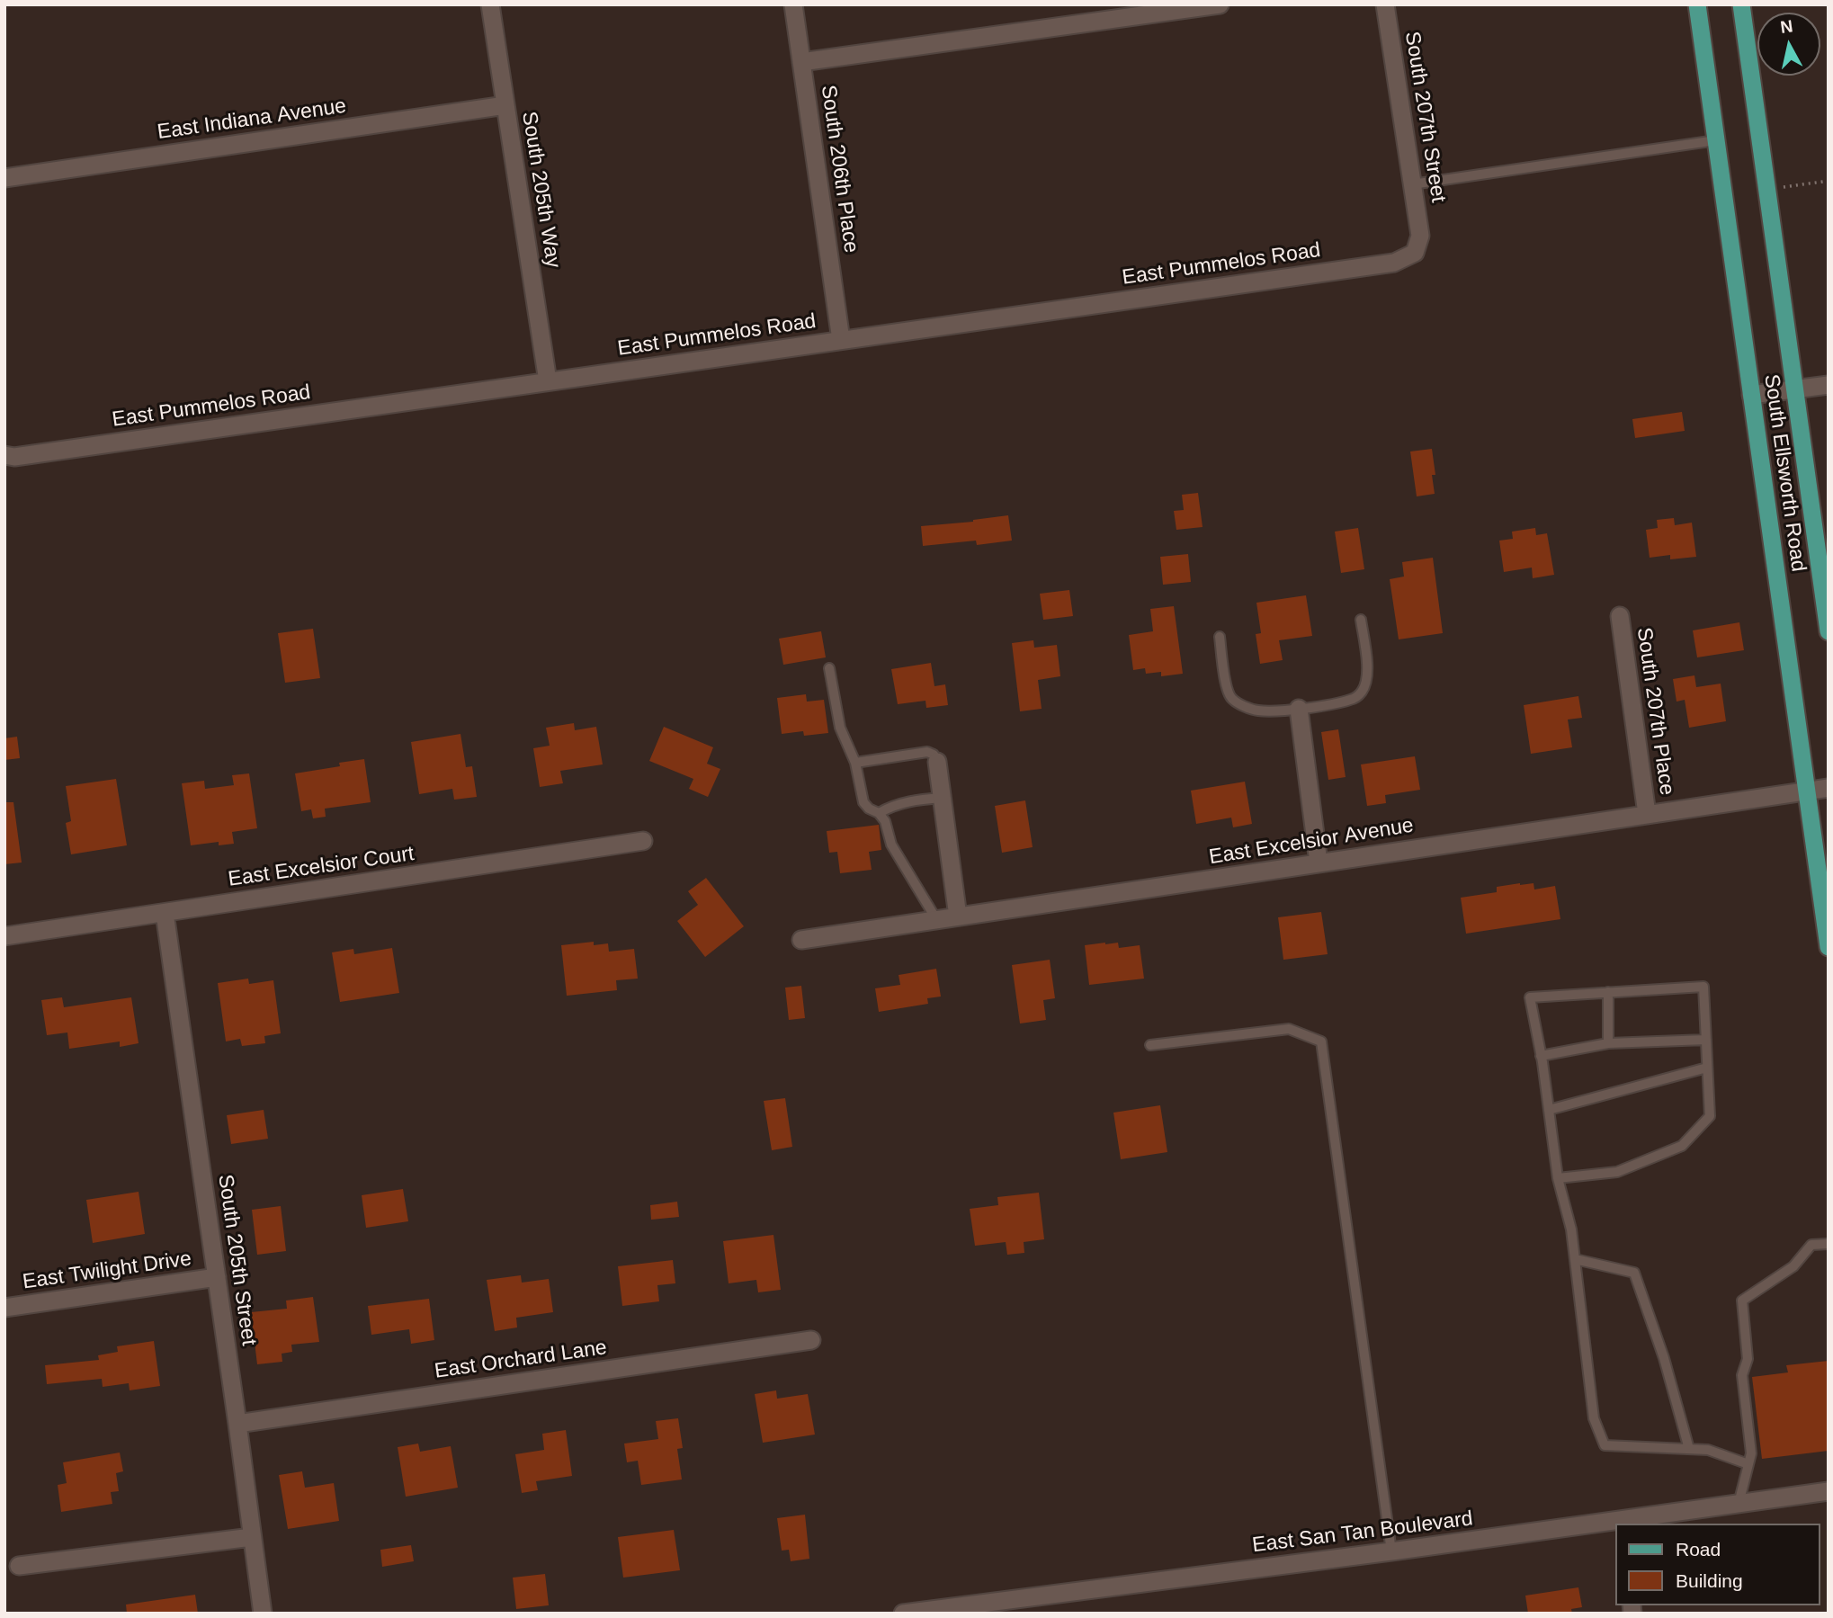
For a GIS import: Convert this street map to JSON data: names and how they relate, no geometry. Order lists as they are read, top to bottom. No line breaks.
{"streets":{"main road":["South Ellsworth Road"],"street":["South 207th Street","East Indiana Avenue","South 206th Place","South 205th Way","East Pummelos Road","South 207th Place","East Excelsior Avenue","East Excelsior Court","South 205th Street","East Twilight Drive","East Orchard Lane","East San Tan Boulevard"]},"crossings":[["South 207th Street","East Pummelos Road"],["East Indiana Avenue","South 205th Way"],["South 206th Place","East Pummelos Road"],["South 205th Way","East Pummelos Road"],["South Ellsworth Road","East Excelsior Avenue"],["South 207th Place","East Excelsior Avenue"],["East Excelsior Court","South 205th Street"],["South 205th Street","East Twilight Drive"],["South 205th Street","East Orchard Lane"]],"legend":["Road","Building"],"north":"top"}
